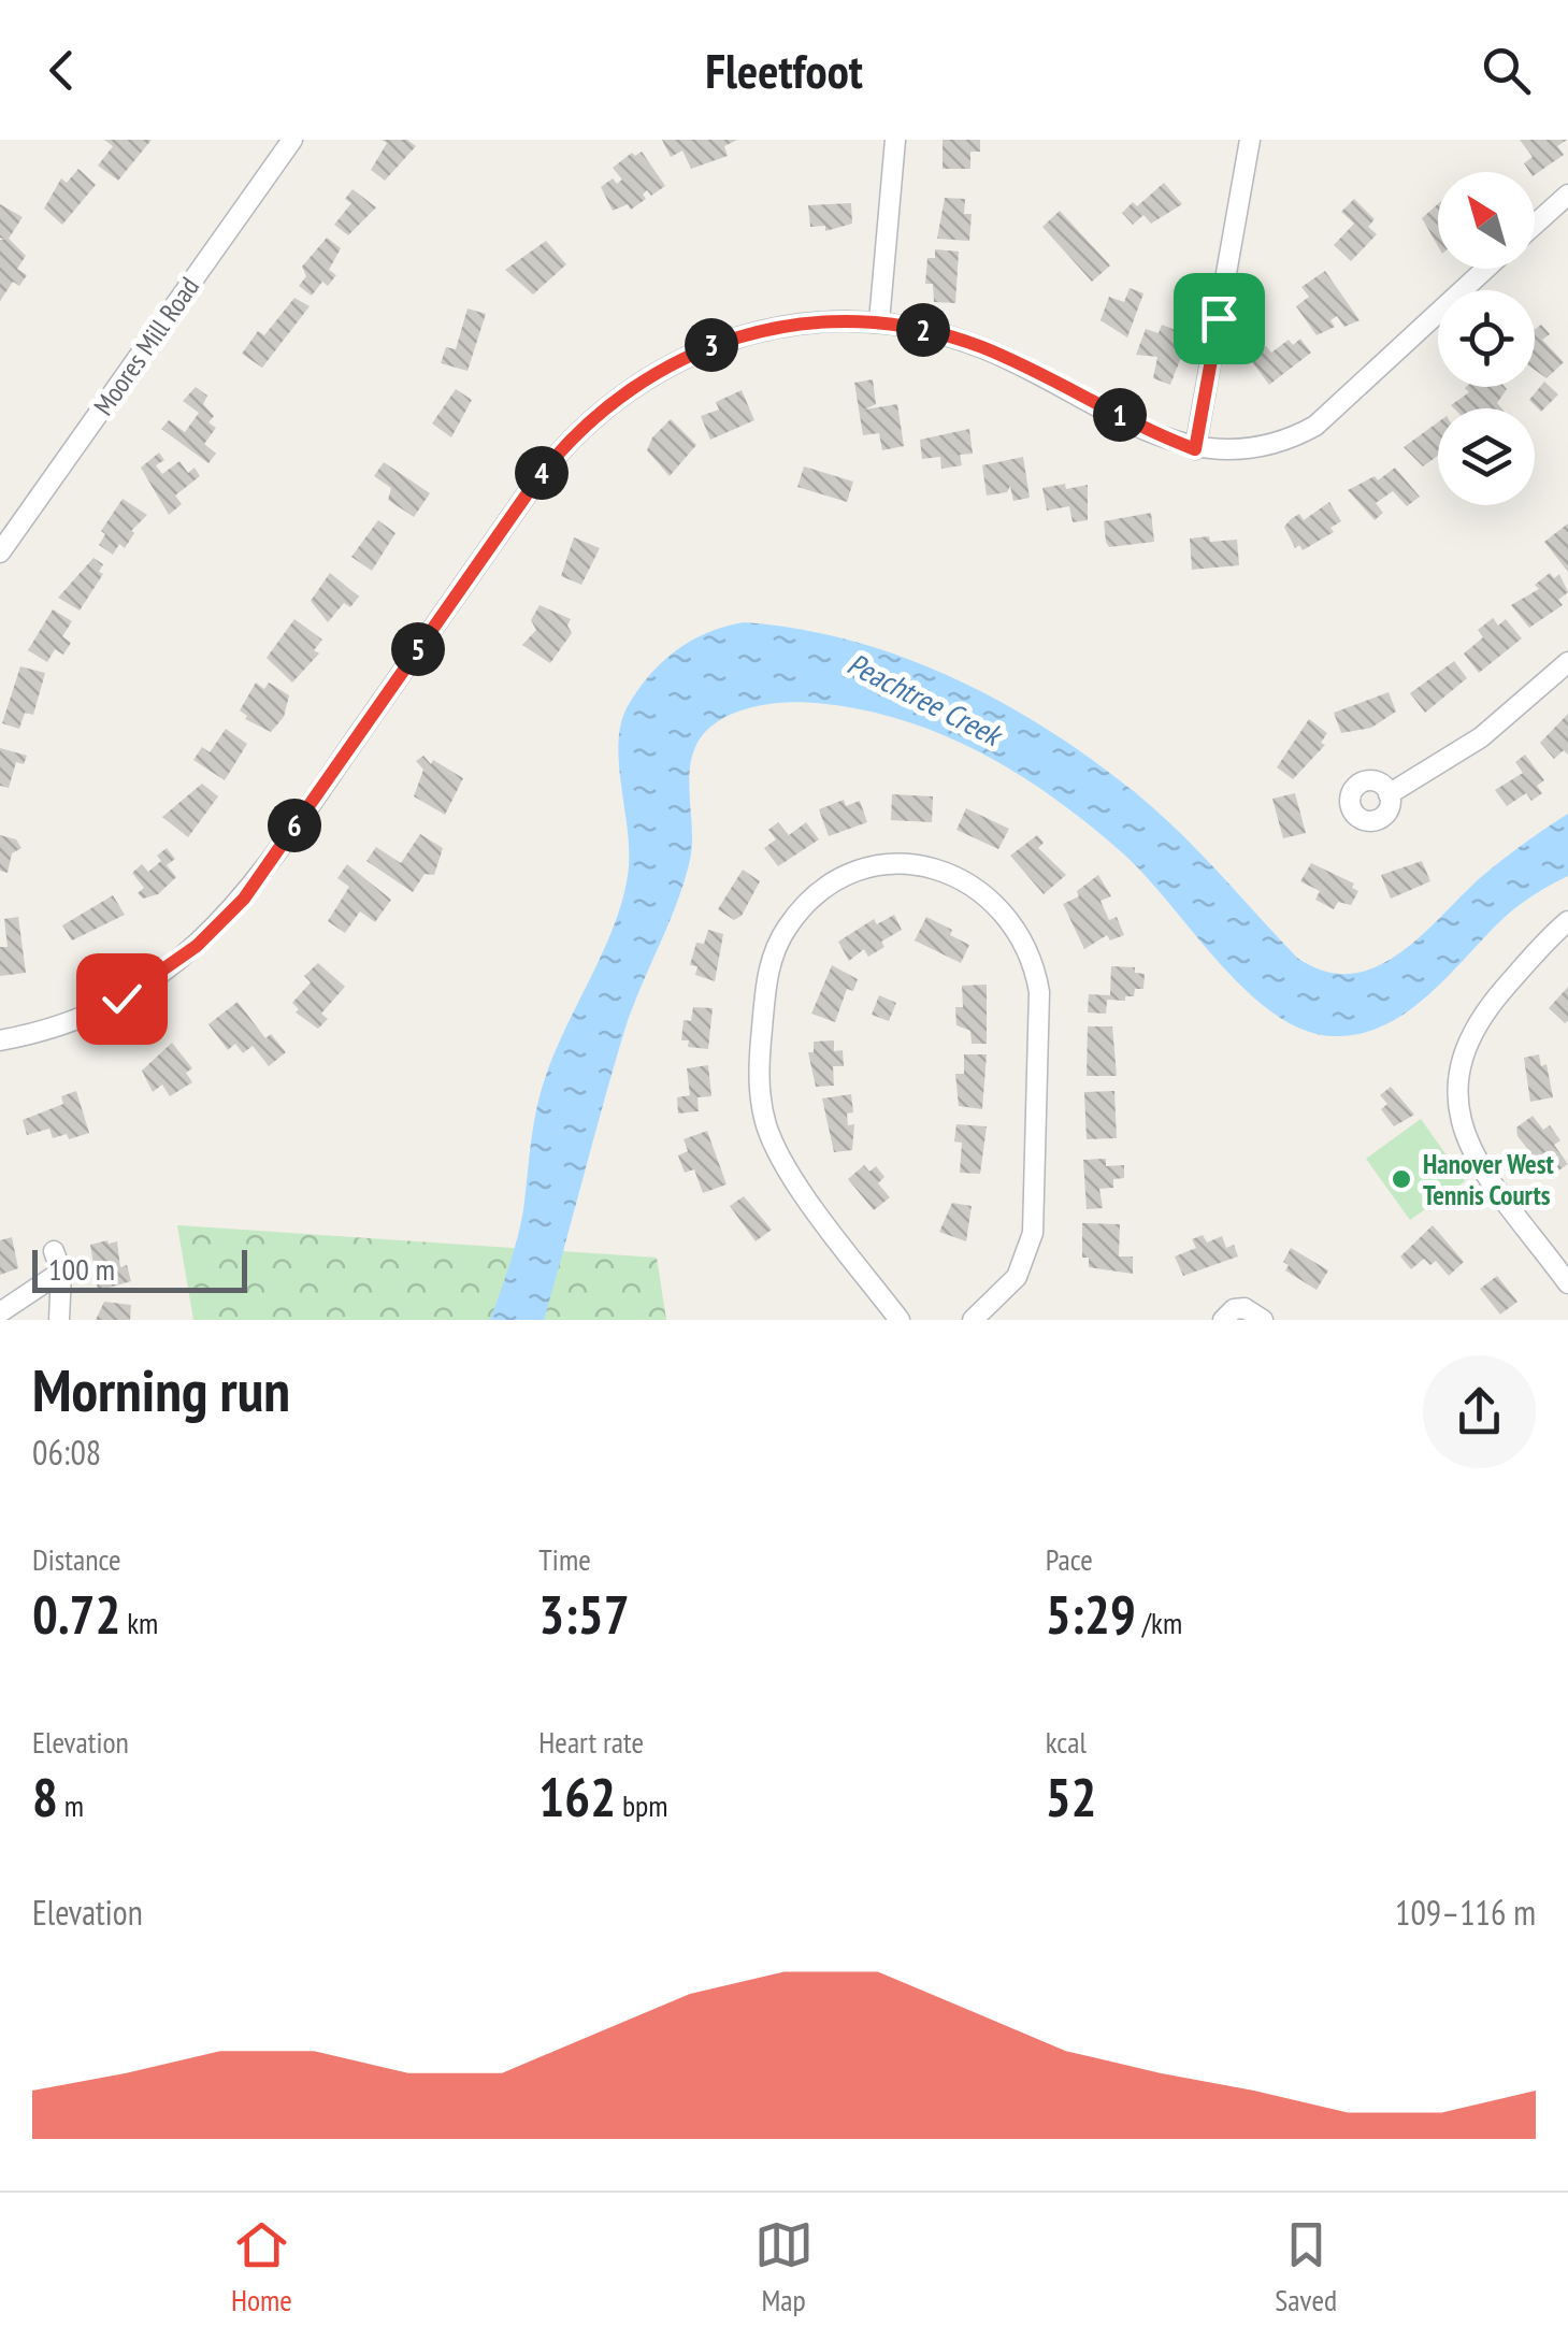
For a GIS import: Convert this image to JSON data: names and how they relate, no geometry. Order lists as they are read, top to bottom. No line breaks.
{"streets":{"street":["Moores Mill Road"]},"water":["Peachtree Creek"],"places":["Hanover West Tennis Courts"],"scale_bar":"100 m","north":"top left","page":{"header":"Fleetfoot","pins":["2","3","1","4","5","6"],"scale":"100 m","heading":["Morning run","06:08"],"stats":[["Distance","0.72 km"],["Time","3:57"],["Pace","5:29 /km"],["Elevation","8 m"],["Heart rate","162 bpm"],["kcal","52"]],"chart":["Elevation","109–116 m"],"tabs":["Home","Map","Saved"]}}
